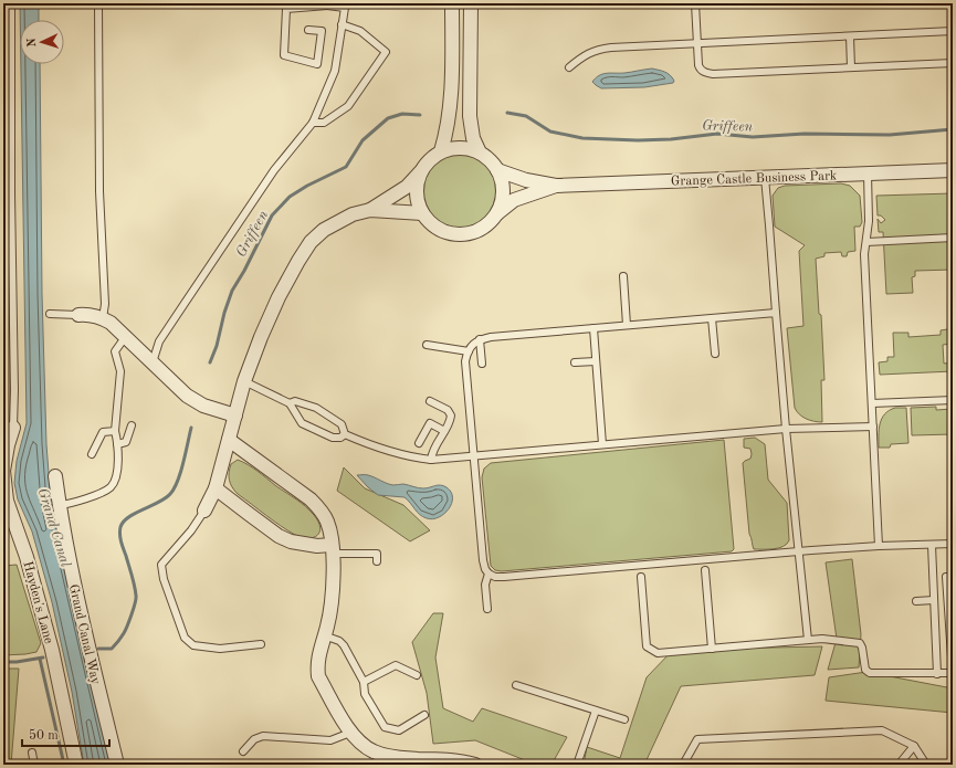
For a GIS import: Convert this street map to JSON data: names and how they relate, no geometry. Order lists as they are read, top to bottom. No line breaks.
{"streets":{"street":["Grange Castle Business Park","Hayden's Lane","Grand Canal Way"]},"water":["Griffeen","Grand Canal"],"scale_bar":"50 m","north":"left"}
